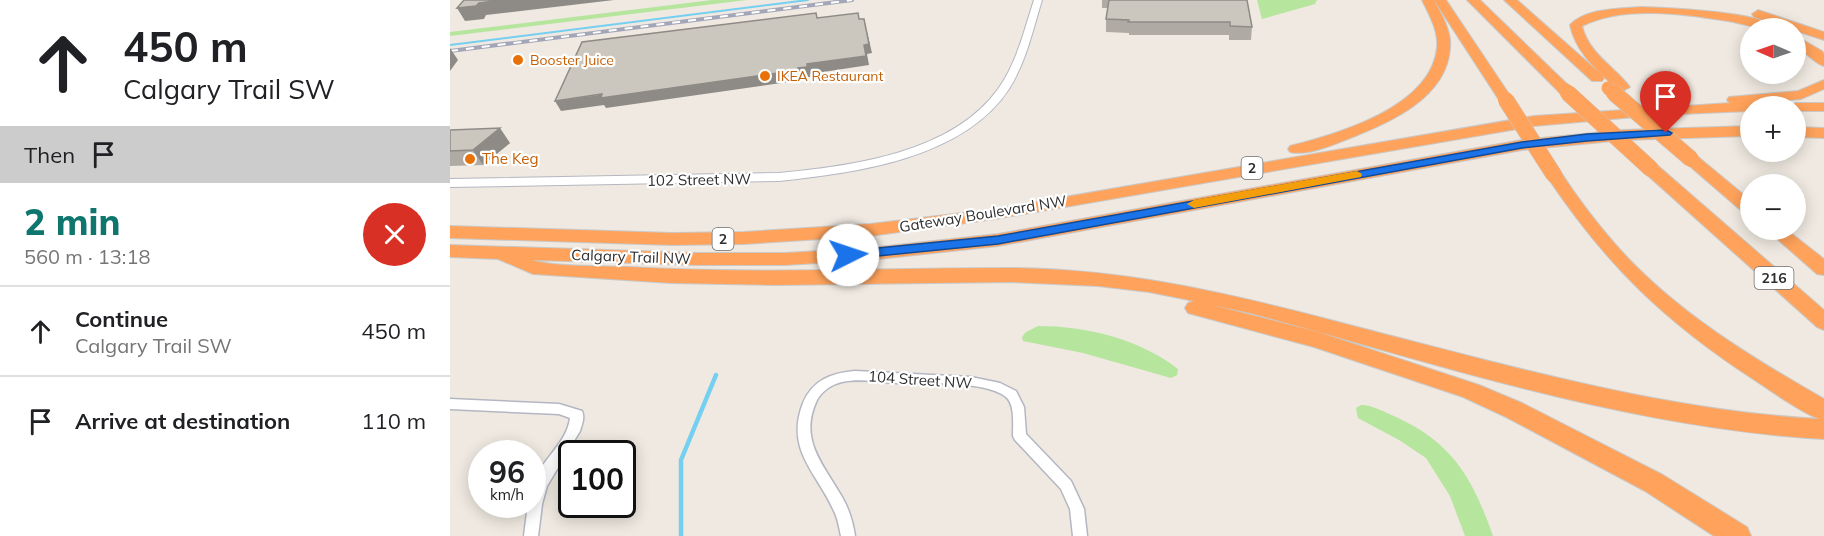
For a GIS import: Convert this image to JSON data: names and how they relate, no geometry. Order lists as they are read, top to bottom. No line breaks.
{"streets":{"highway":["2","Gateway Boulevard NW","Calgary Trail NW","216"],"street":["102 Street NW","104 Street NW"]},"places":["Booster Juice","IKEA Restaurant","The Keg"],"north":"left","page":{"turn":["450 m","Calgary Trail SW"],"map_buttons":["+","−"],"then":"Then","heading":["2 min","560 m · 13:18"],"list":[{"name":"Continue","note":"Calgary Trail SW","value":"450 m"},{"name":"Arrive at destination","value":"110 m"}],"speed":"96 km/h","limit":"100"}}
